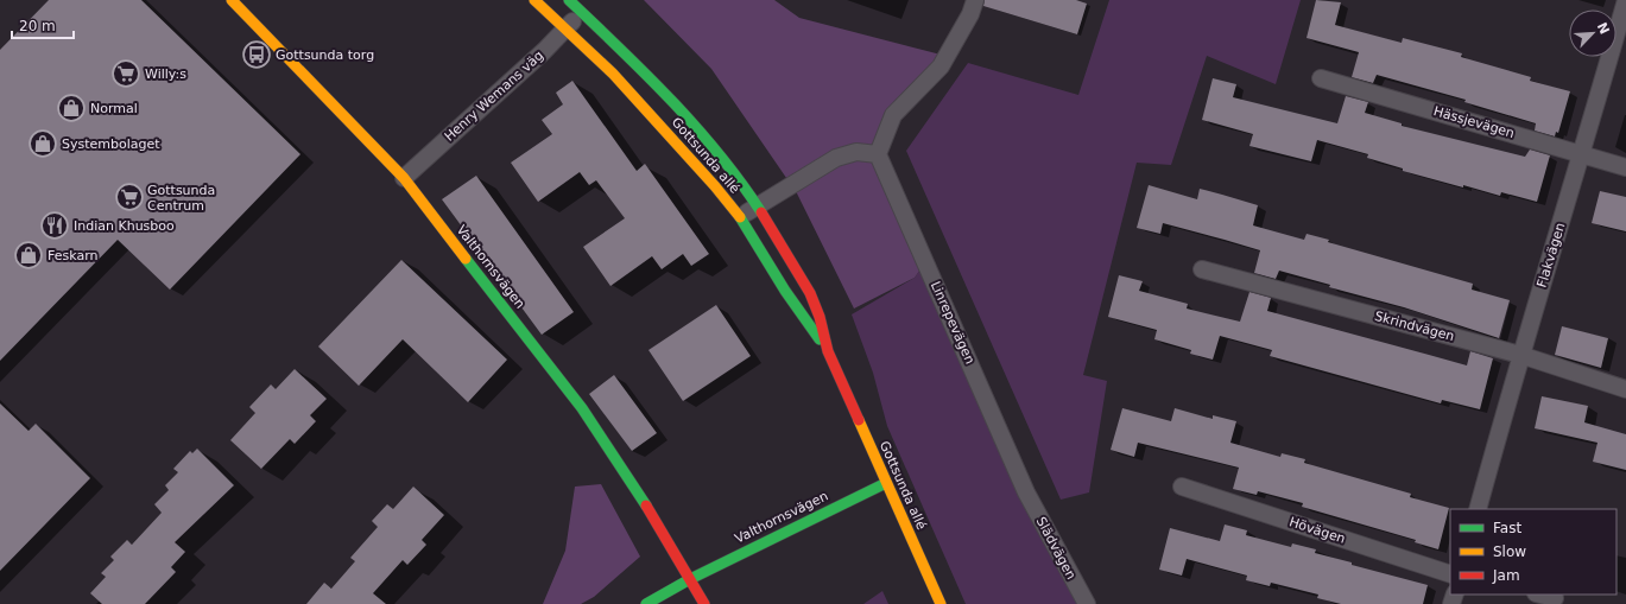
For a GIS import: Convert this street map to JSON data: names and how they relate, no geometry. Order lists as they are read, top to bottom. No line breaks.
{"streets":{"street":["Henry Wemans väg","Hässjevägen","Gottsunda allé","Flakvägen","Valthornsvägen","Linrepevägen","Skrindvägen","Hövägen","Slädvägen"]},"crossings":[["Henry Wemans väg","Gottsunda allé"],["Henry Wemans väg","Valthornsvägen"],["Hässjevägen","Flakvägen"],["Gottsunda allé","Valthornsvägen"],["Flakvägen","Skrindvägen"],["Linrepevägen","Slädvägen"]],"places":{"bus stop":["Gottsunda torg"],"supermarket":["Willy:s","Gottsunda Centrum"],"shop":["Normal","Systembolaget","Feskarn"],"restaurant":["Indian Khusboo"]},"legend":["Fast","Slow","Jam"],"scale_bar":"20 m","north":"top right"}
